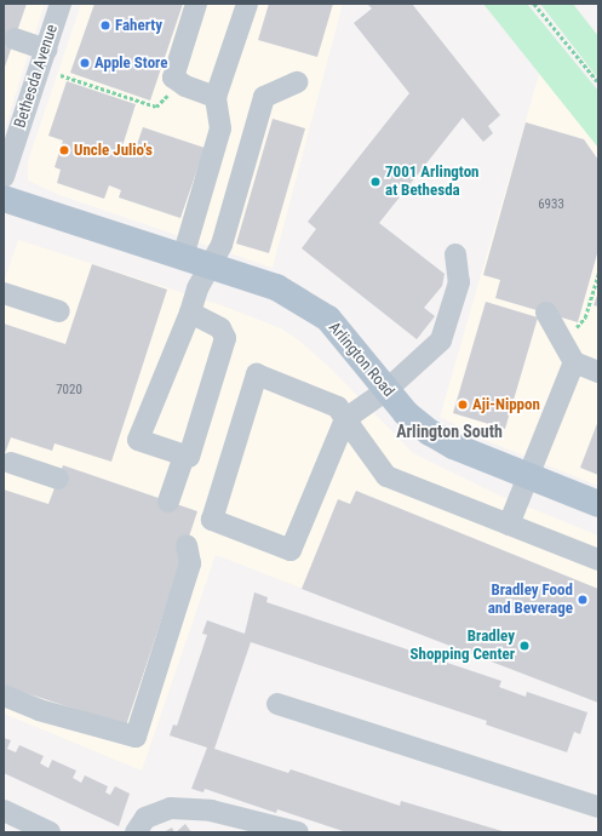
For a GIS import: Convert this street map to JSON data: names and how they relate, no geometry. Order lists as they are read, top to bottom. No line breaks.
{"streets":{"main road":["Arlington Road"],"street":["Bethesda Avenue"]},"districts":["Arlington South"],"places":["Faherty","Apple Store","Uncle Julio's","7001 Arlington at Bethesda","Aji-Nippon","Bradley Food and Beverage","Bradley Shopping Center"],"house_numbers":["6933","7020"]}
